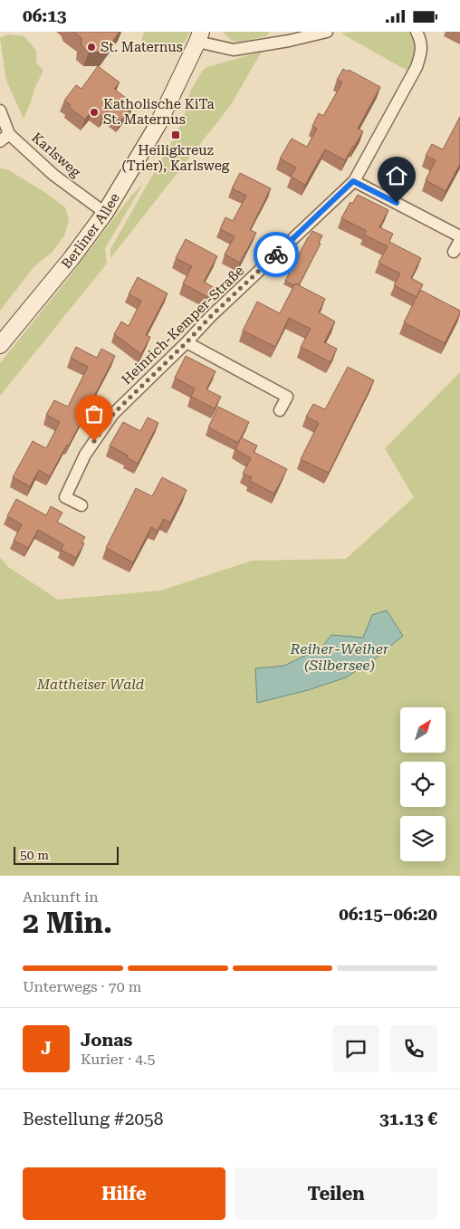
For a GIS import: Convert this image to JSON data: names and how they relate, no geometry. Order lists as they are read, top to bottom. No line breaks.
{"streets":{"street":["Karlsweg","Berliner Allee","Heinrich-Kemper-Straße"]},"crossings":[["Karlsweg","Berliner Allee"]],"water":["Reiher-Weiher (Silbersee)"],"parks":["Mattheiser Wald"],"places":{"other":["St. Maternus","Katholische KiTa St. Maternus"],"transit":["Heiligkreuz (Trier), Karlsweg"]},"scale_bar":"50 m","north":"top right","page":{"status":"06:13","scale":"50 m","heading":["2 Min.","Ankunft in","06:15–06:20"],"panel":["Jonas","Kurier · 4.5","Bestellung #2058","31.13 €"],"bar":"Unterwegs · 70 m","round":"J","buttons":["Hilfe","Teilen"]}}
